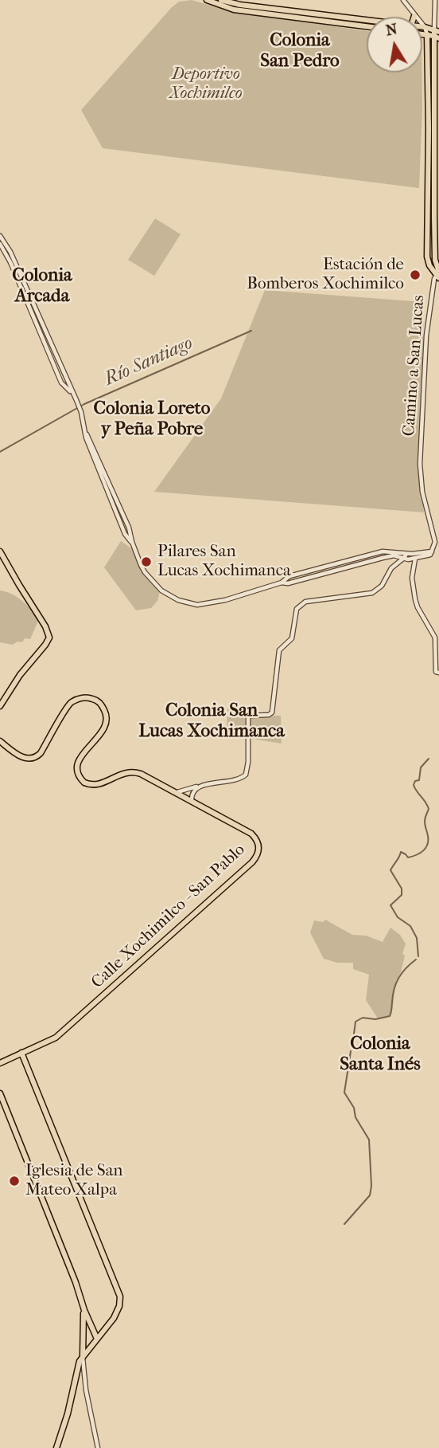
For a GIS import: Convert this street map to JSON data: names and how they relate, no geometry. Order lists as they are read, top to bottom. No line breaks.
{"streets":{"main road":["Calle Xochimilco - San Pablo"],"street":["Camino a San Lucas"]},"districts":["Colonia San Pedro","Colonia Arcada","Colonia Loreto y Peña Pobre","Colonia San Lucas Xochimanca","Colonia Santa Inés"],"water":["Río Santiago"],"parks":["Deportivo Xochimilco"],"places":["Estación de Bomberos Xochimilco","Pilares San Lucas Xochimanca","Iglesia de San Mateo Xalpa"],"north":"top"}
